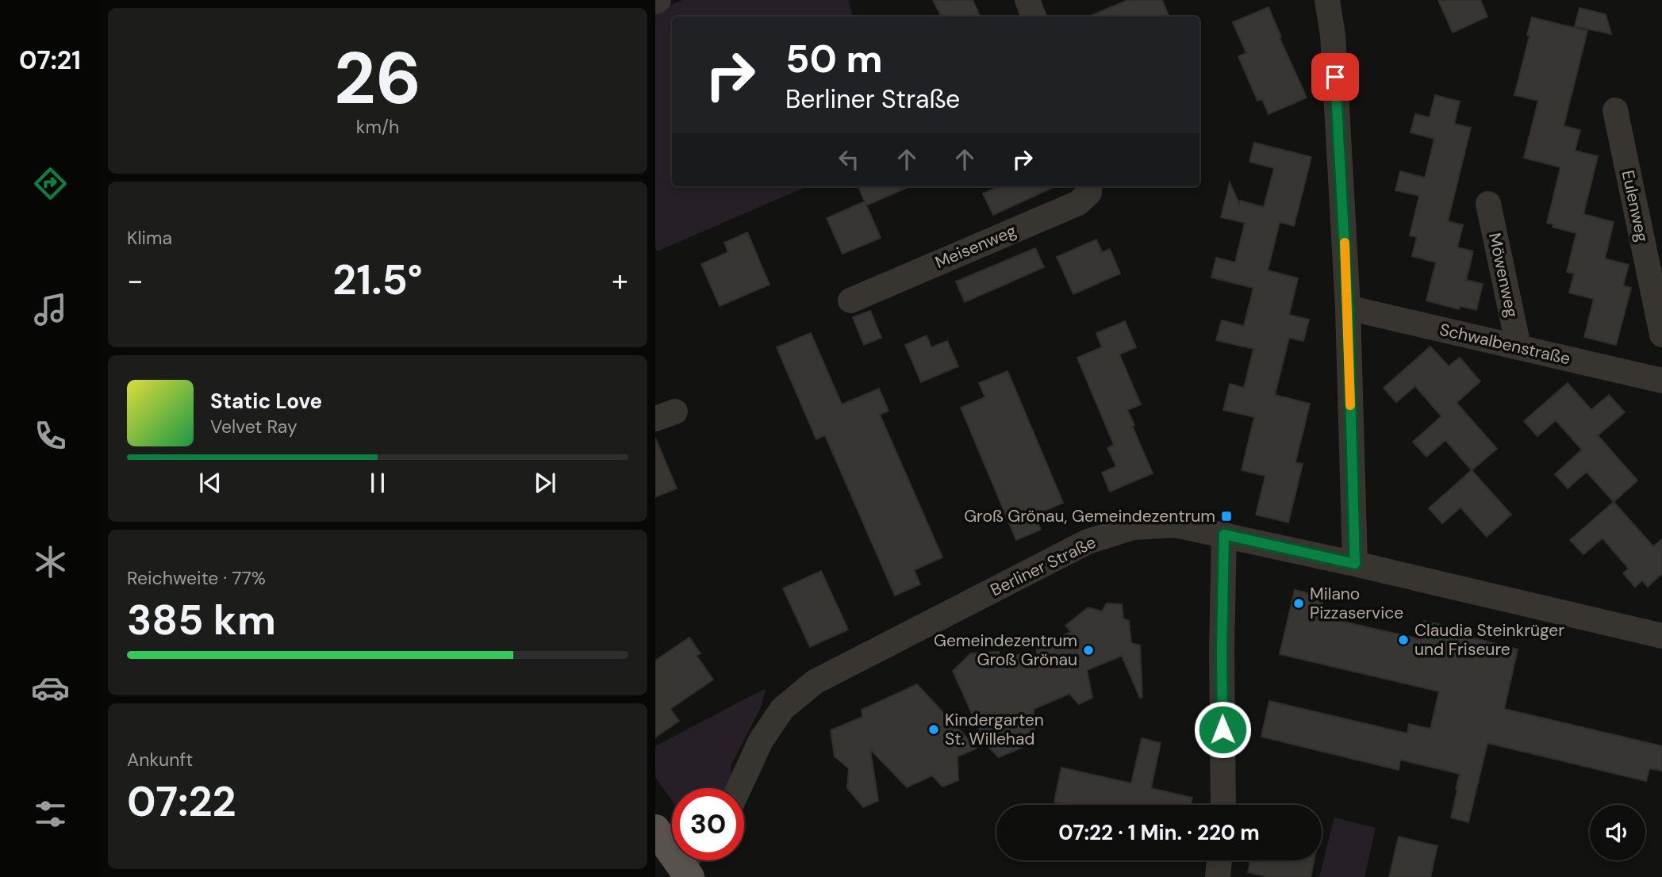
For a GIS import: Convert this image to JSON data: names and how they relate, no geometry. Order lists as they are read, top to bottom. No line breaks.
{"streets":{"street":["Eulenweg","Meisenweg","Möwenweg","Schwalbenstraße","Berliner Straße"]},"crossings":[["Möwenweg","Schwalbenstraße"]],"places":{"transit":["Groß Grönau, Gemeindezentrum"],"other":["Milano Pizzaservice","Claudia Steinkrüger und Friseure","Gemeindezentrum Groß Grönau","Kindergarten St. Willehad"]},"page":{"tabs":"07:21","tile":[["26","km/h"],"Klima",["Reichweite · 77%","385 km"],["Ankunft","07:22"]],"turn":["50 m","Berliner Straße"],"heat":["−","21.5°","+"],"song":["Static Love","Velvet Ray"],"limit":"30","trip":"07:22 · 1 Min. · 220 m"}}
